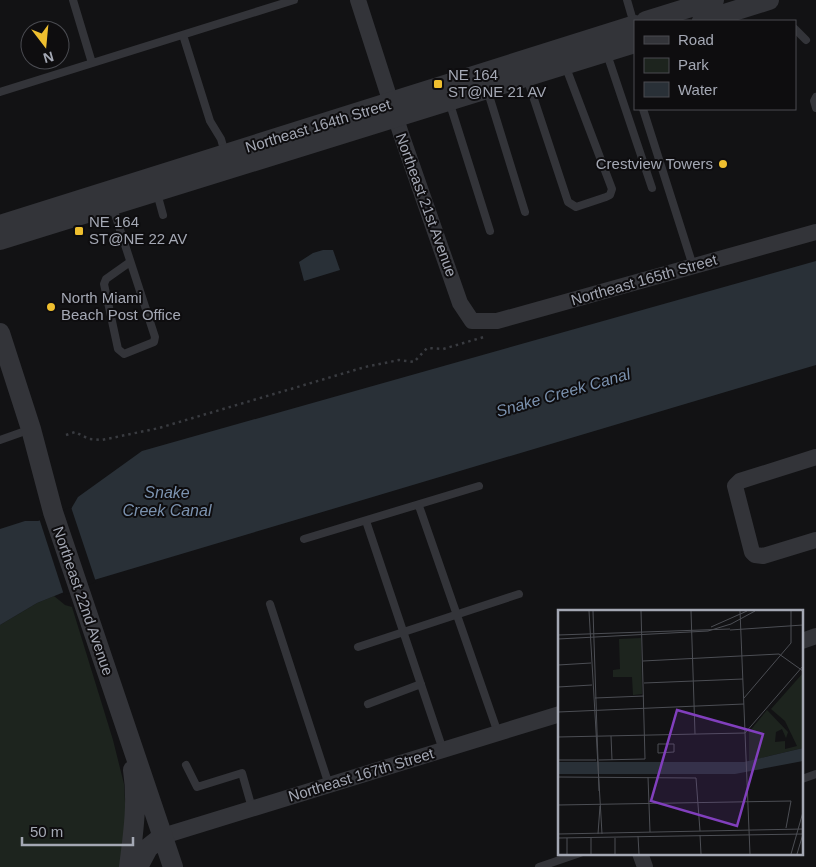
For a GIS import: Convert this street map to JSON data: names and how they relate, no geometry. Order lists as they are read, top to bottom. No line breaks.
{"streets":{"street":["Northeast 164th Street","Northeast 21st Avenue","Northeast 165th Street","Northeast 22nd Avenue","Northeast 167th Street"]},"crossings":[["Northeast 164th Street","Northeast 21st Avenue"],["Northeast 21st Avenue","Northeast 165th Street"],["Northeast 22nd Avenue","Northeast 167th Street"]],"water":["Snake Creek Canal"],"places":{"transit":["NE 164 ST@NE 21 AV","NE 164 ST@NE 22 AV"],"other":["Crestview Towers","North Miami Beach Post Office"]},"legend":["Road","Park","Water"],"scale_bar":"50 m","north":"bottom"}
